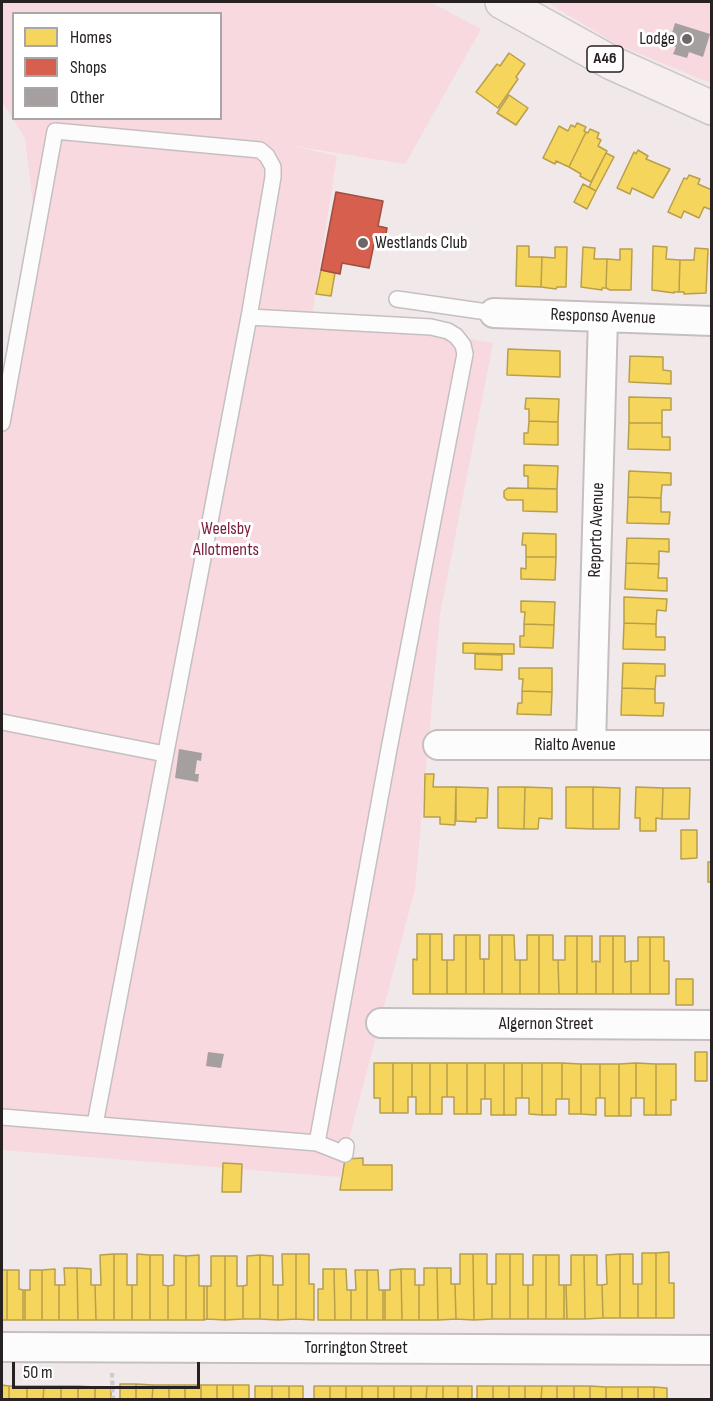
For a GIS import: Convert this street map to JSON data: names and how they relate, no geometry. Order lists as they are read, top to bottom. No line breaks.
{"streets":{"main road":["A46"],"street":["Responso Avenue","Reporto Avenue","Rialto Avenue","Algernon Street","Torrington Street"]},"crossings":[["Responso Avenue","Reporto Avenue"],["Reporto Avenue","Rialto Avenue"]],"parks":["Weelsby Allotments"],"places":["Lodge","Westlands Club"],"legend":["Homes","Shops","Other"],"scale_bar":"50 m"}
